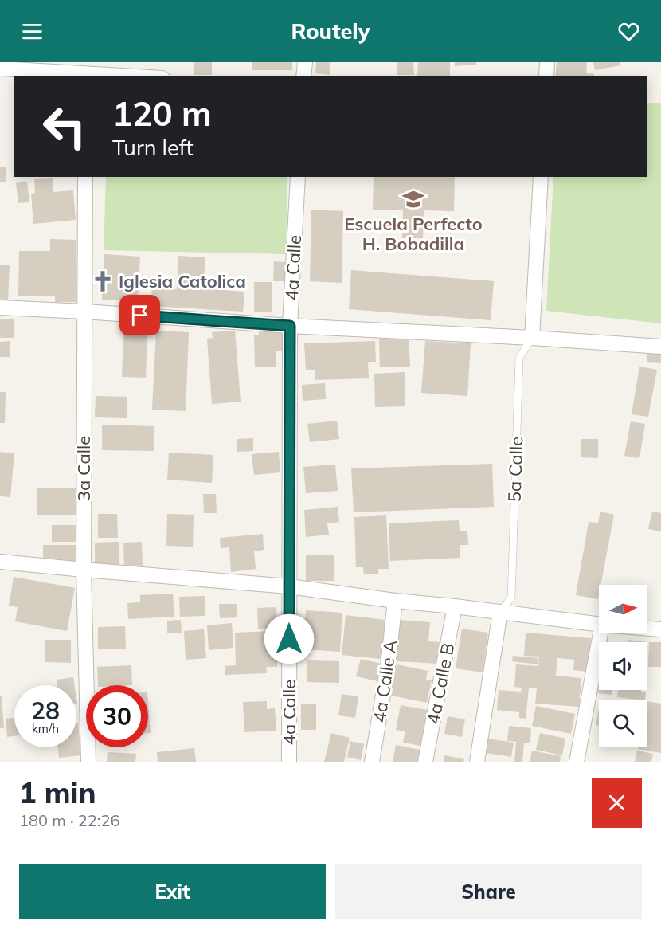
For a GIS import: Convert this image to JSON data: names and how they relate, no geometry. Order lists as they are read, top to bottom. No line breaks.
{"streets":{"street":["4a Calle","3a Calle","5a Calle","4a Calle A","4a Calle B"]},"places":{"school or university":["Escuela Perfecto H. Bobadilla"],"church":["Iglesia Catolica"]},"north":"right","page":{"header":"Routely","turn":["120 m","Turn left"],"speed":"28 km/h","limit":"30","heading":["1 min","180 m · 22:26"],"buttons":["Exit","Share"]}}
